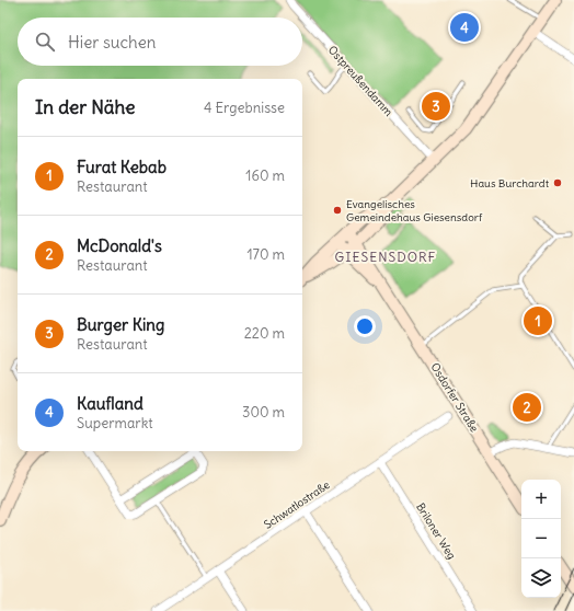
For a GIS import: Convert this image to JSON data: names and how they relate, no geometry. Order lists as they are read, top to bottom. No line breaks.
{"streets":{"main road":["Osdorfer Straße"],"street":["Ostpreußendamm","Schwatlostraße","Briloner Weg"]},"crossings":[["Schwatlostraße","Briloner Weg"]],"districts":["GIESENSDORF"],"places":["Haus Burchardt","Evangelisches Gemeindehaus Giesensdorf"],"page":{"pins":["4","3","1","2"],"search":"Hier suchen","heading":["In der Nähe","4 Ergebnisse"],"list":[{"mark":"1","name":"Furat Kebab","note":"Restaurant","value":"160 m"},{"mark":"2","name":"McDonald's","note":"Restaurant","value":"170 m"},{"mark":"3","name":"Burger King","note":"Restaurant","value":"220 m"},{"mark":"4","name":"Kaufland","note":"Supermarkt","value":"300 m"}],"map_buttons":["+","−"]}}
